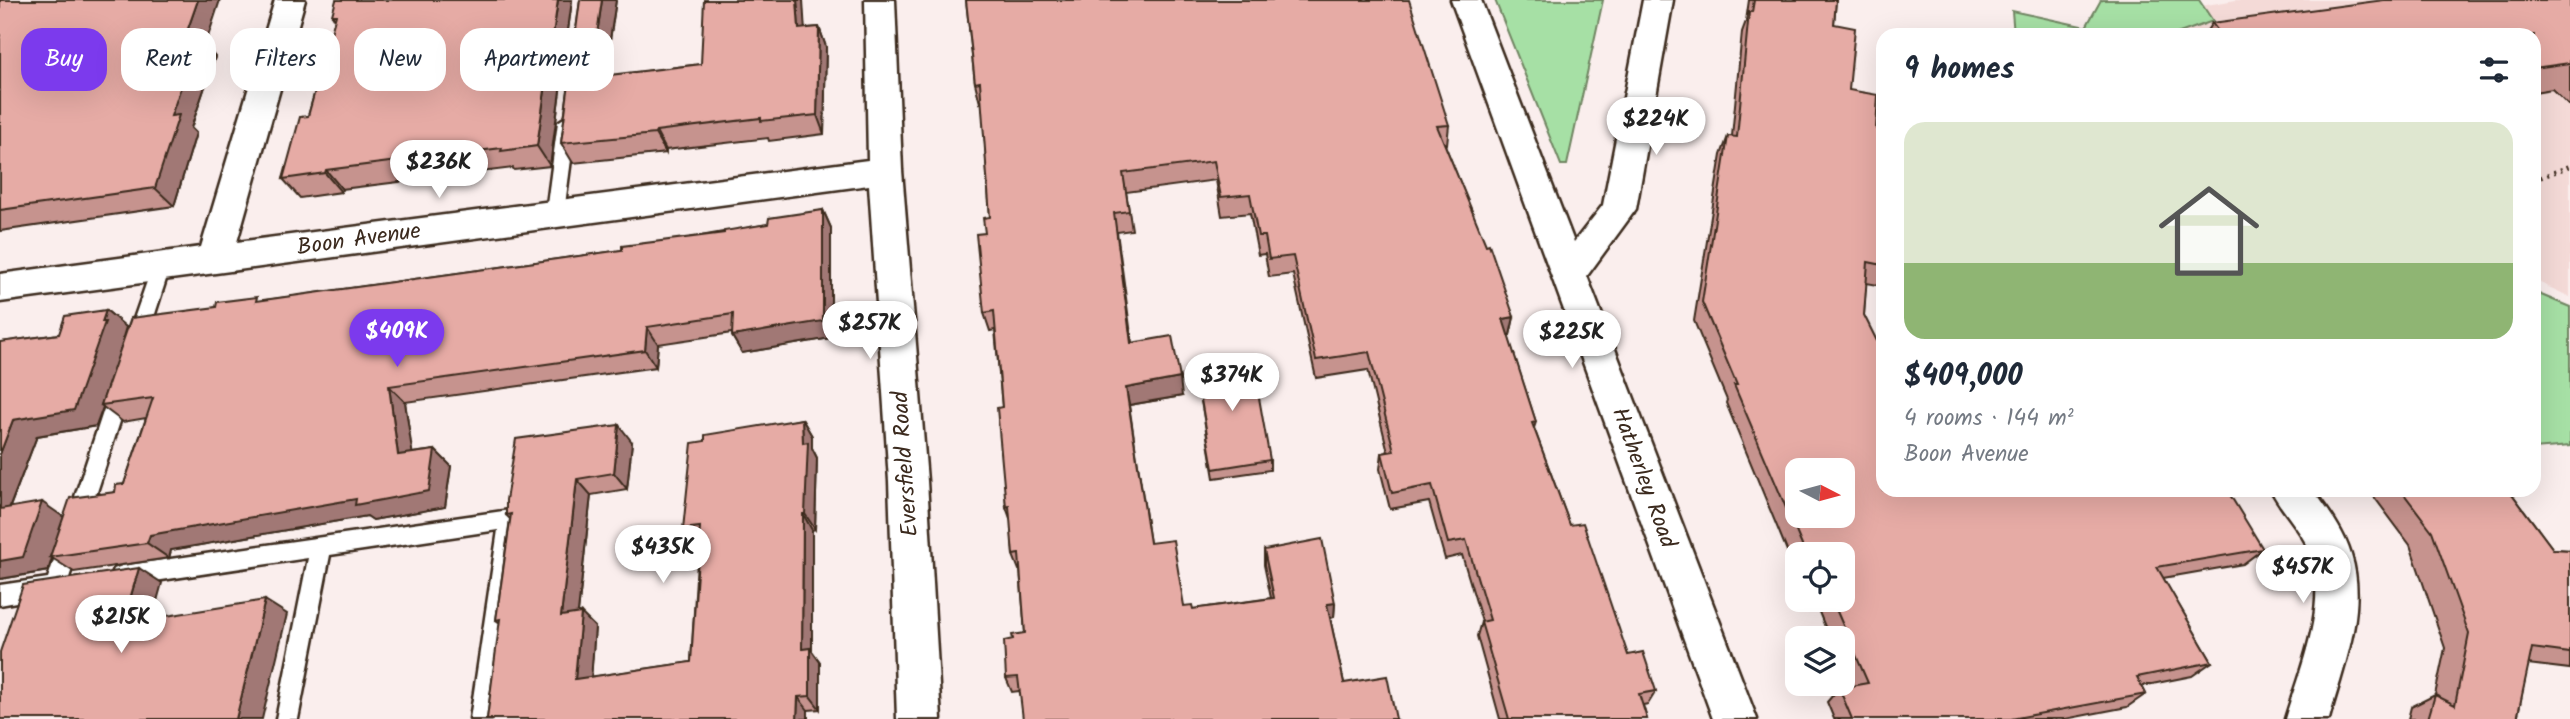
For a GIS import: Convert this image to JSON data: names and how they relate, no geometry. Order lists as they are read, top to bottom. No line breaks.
{"streets":{"street":["Boon Avenue","Eversfield Road","Hatherley Road"]},"crossings":[["Boon Avenue","Eversfield Road"]],"north":"right","page":{"chip":["Buy","Rent","Filters","New","Apartment"],"heading":"9 homes","price":["$224K","$236K","$257K","$409K","$225K","$374K","$435K","$457K","$215K"],"list":[{"name":"$409,000","note":"4 rooms · 144 m² · Boon Avenue"}]}}
